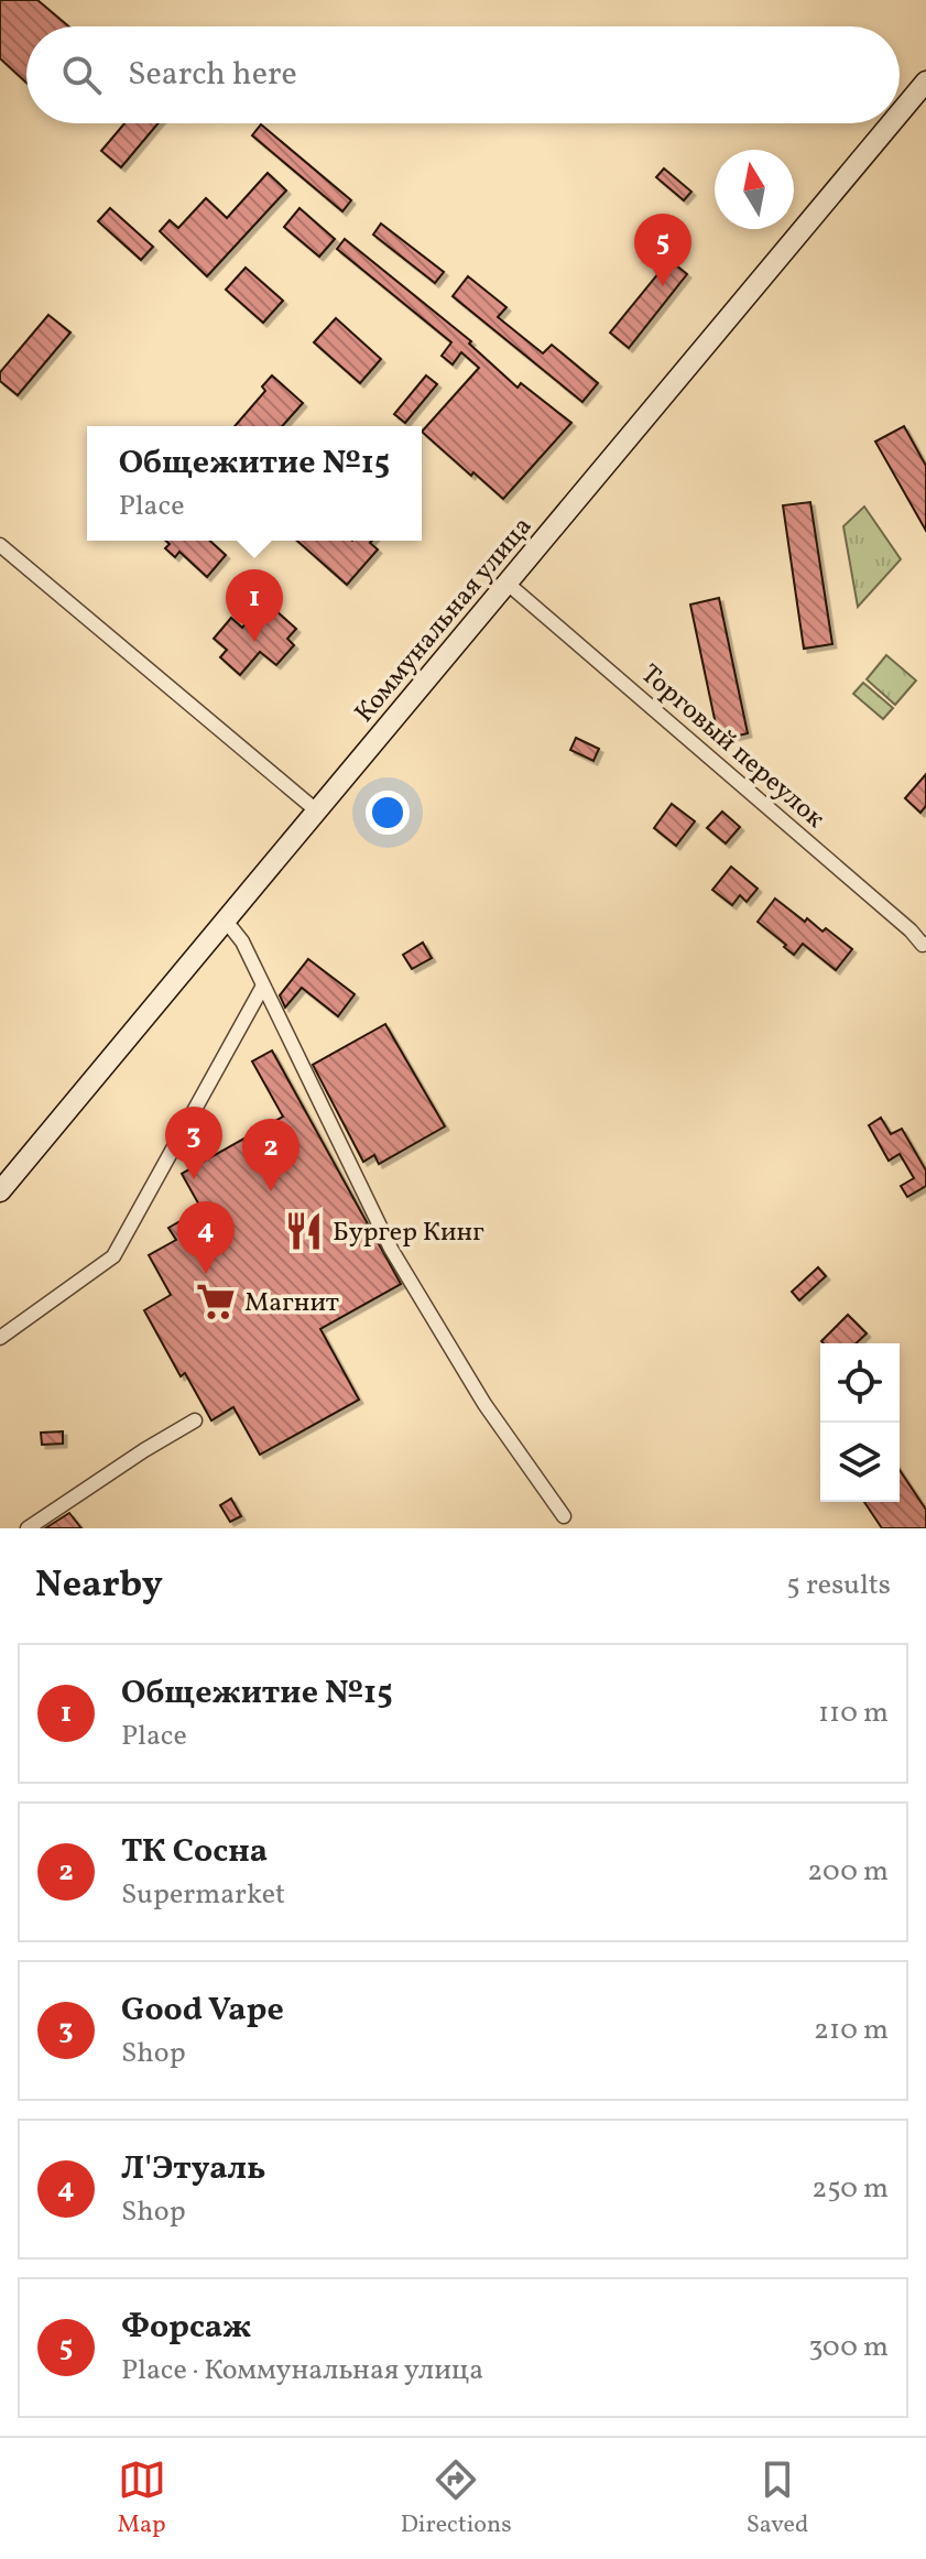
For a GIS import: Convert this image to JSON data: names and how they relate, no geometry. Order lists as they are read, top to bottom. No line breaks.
{"streets":{"main road":["Коммунальная улица"],"street":["Торговый переулок"]},"crossings":[["Коммунальная улица","Торговый переулок"]],"places":{"restaurant":["Бургер Кинг"],"supermarket":["Магнит"]},"north":"top","page":{"search":"Search here","pins":["5","1","3","2","4"],"popup":["Общежитие №15","Place"],"heading":["Nearby","5 results"],"list":[{"mark":"1","name":"Общежитие №15","note":"Place","value":"110 m"},{"mark":"2","name":"ТК Сосна","note":"Supermarket","value":"200 m"},{"mark":"3","name":"Good Vape","note":"Shop","value":"210 m"},{"mark":"4","name":"Л'Этуаль","note":"Shop","value":"250 m"},{"mark":"5","name":"Форсаж","note":"Place · Коммунальная улица","value":"300 m"}],"nav":["Map","Directions","Saved"]}}
